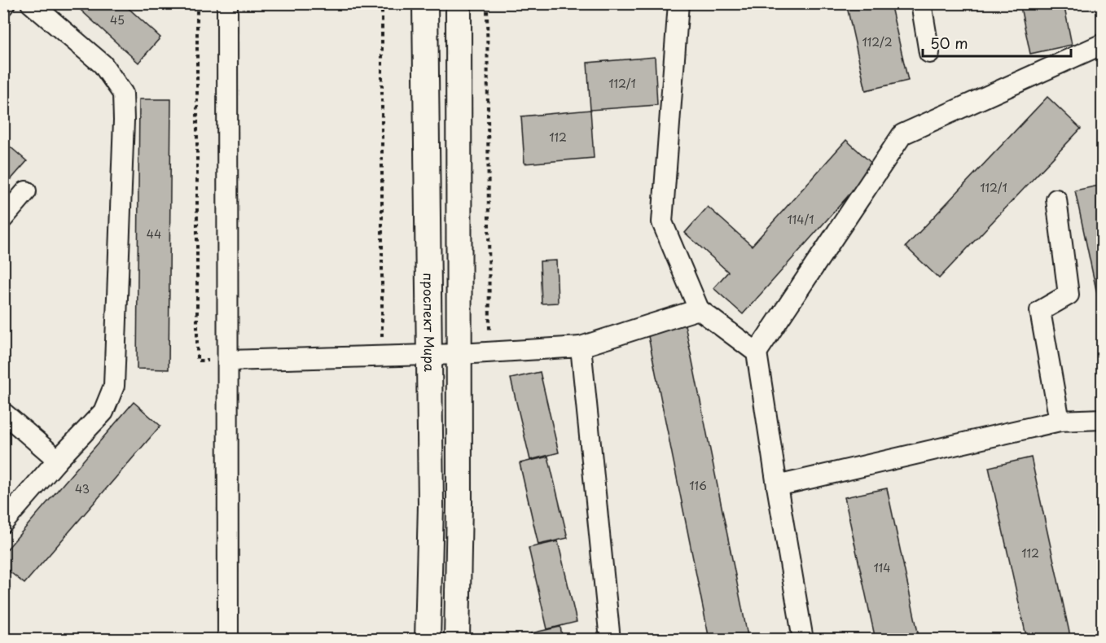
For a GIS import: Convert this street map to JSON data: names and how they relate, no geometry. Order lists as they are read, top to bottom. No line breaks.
{"streets":{"main road":["проспект Мира"]},"house_numbers":["45","112/2","112/1","112","112/1","114/1","44","116","43","112","114"],"scale_bar":"50 m"}
